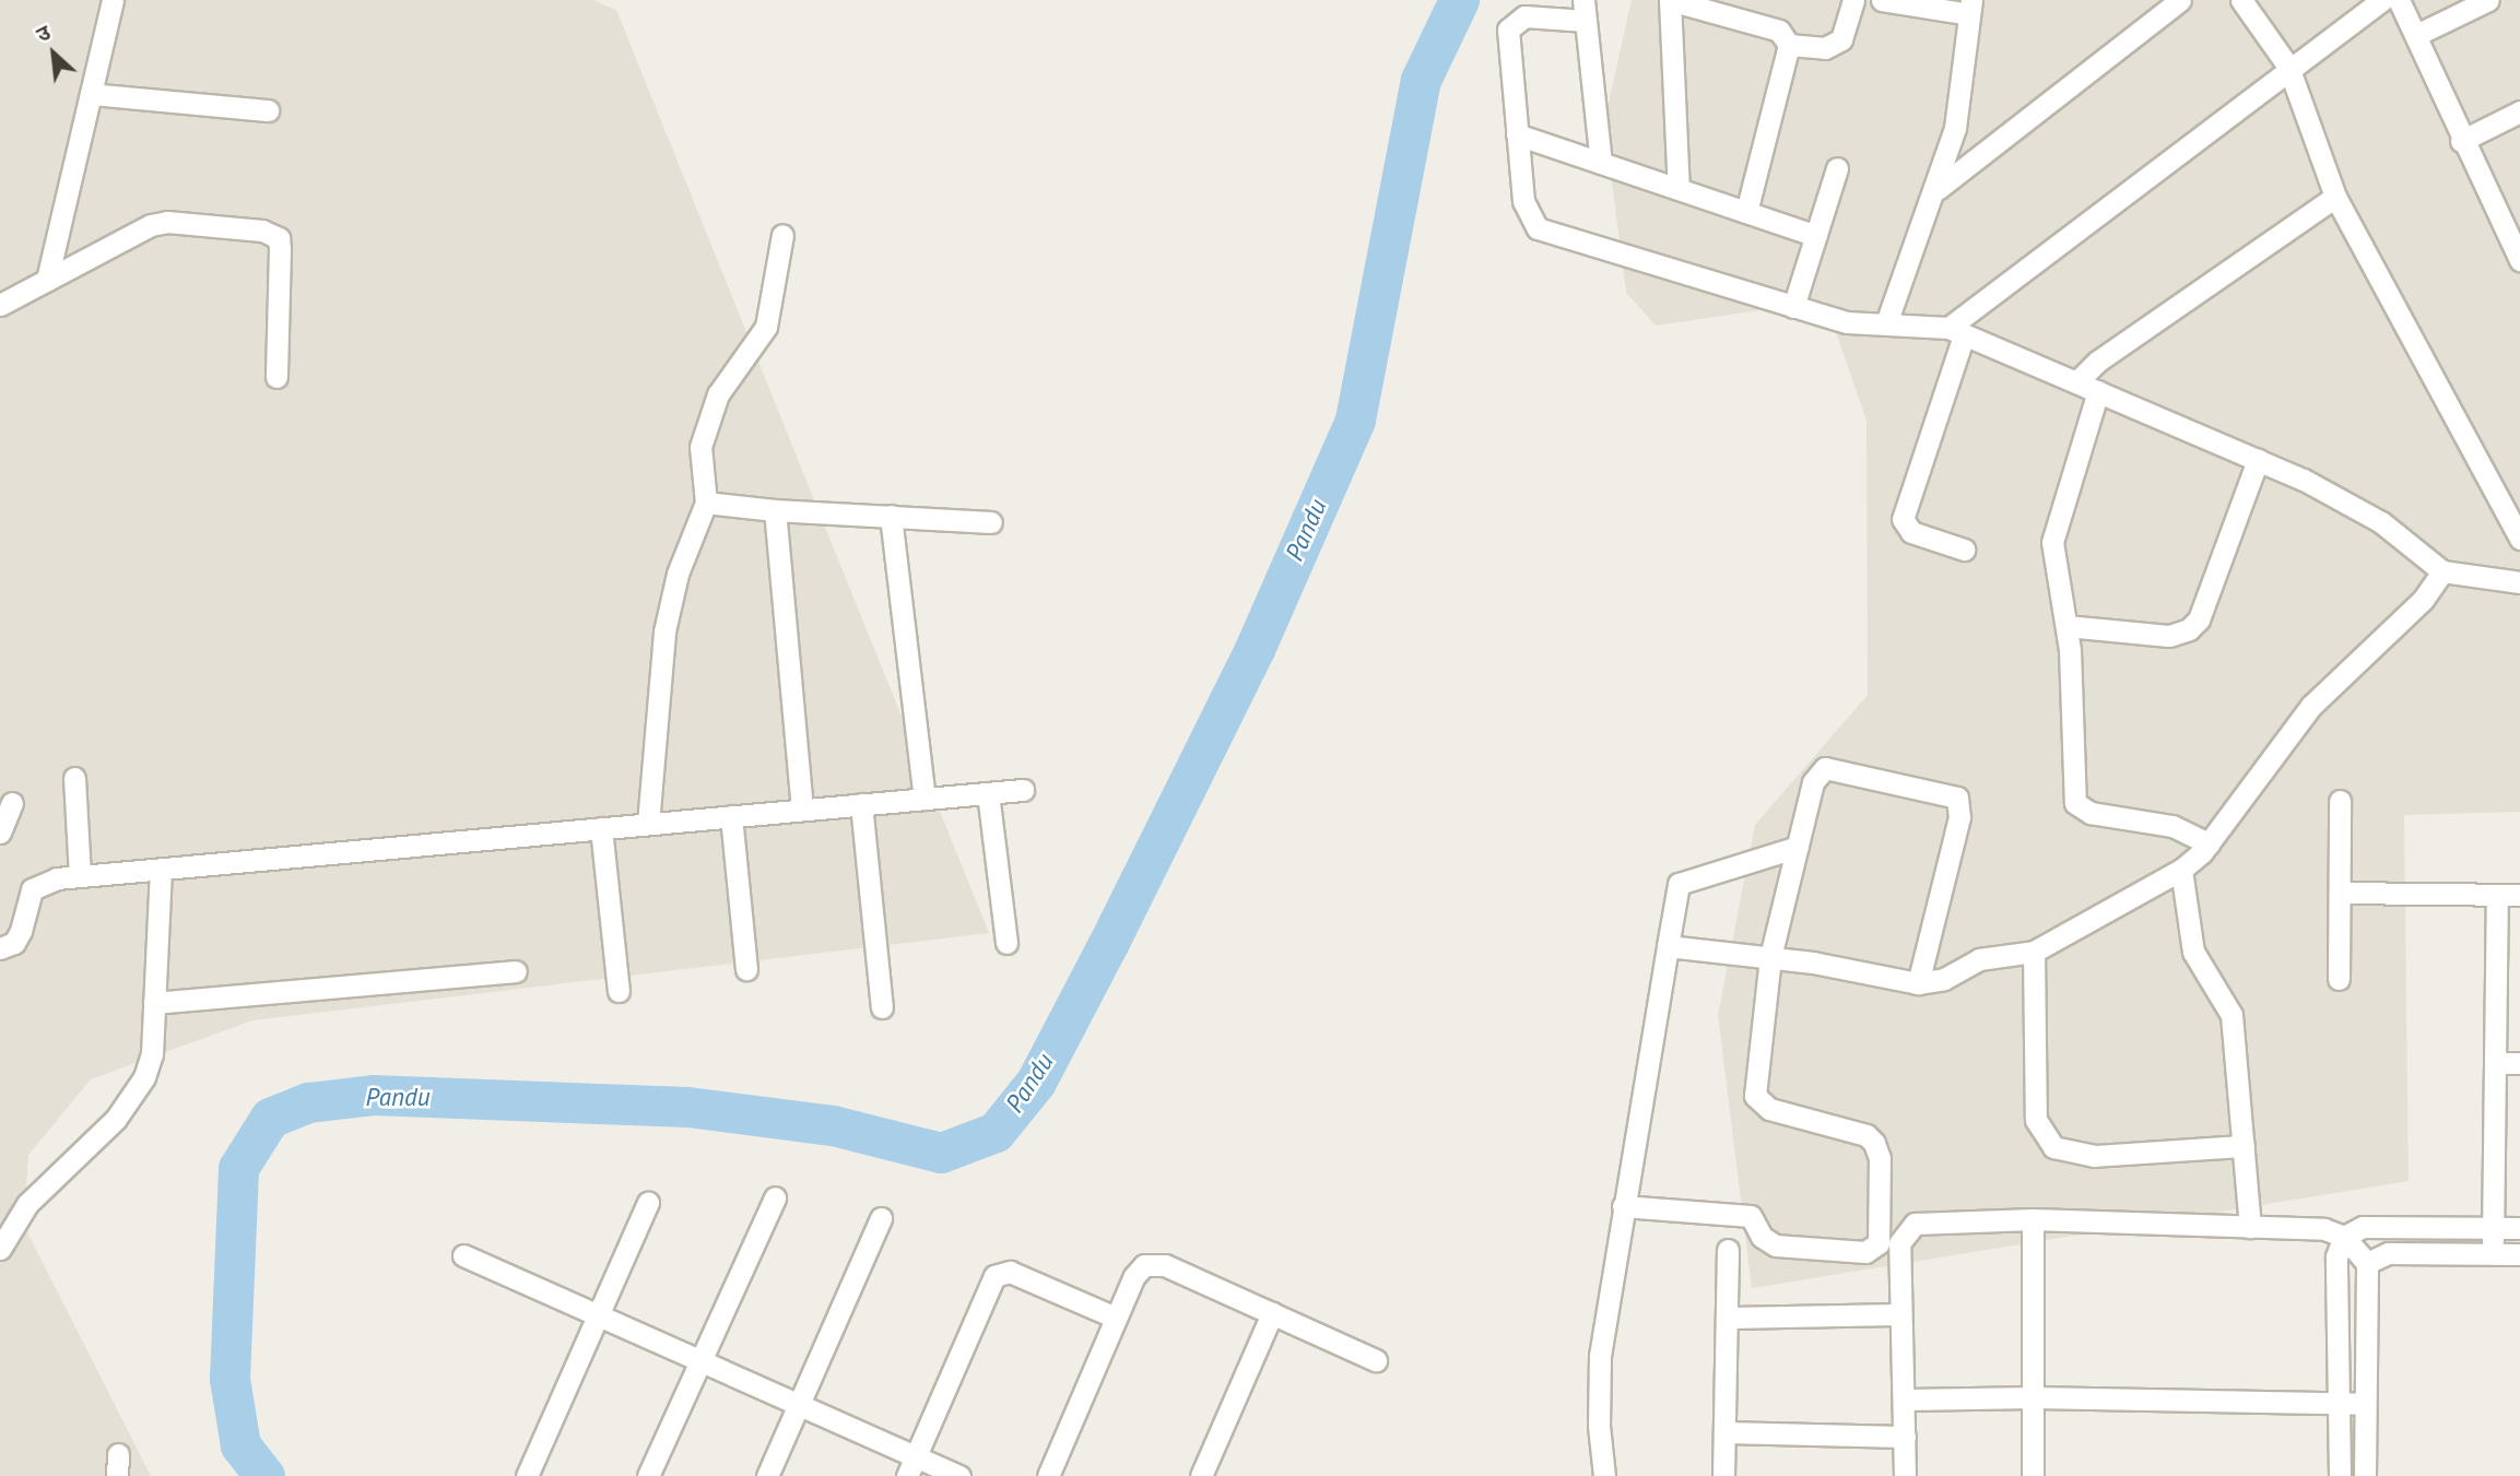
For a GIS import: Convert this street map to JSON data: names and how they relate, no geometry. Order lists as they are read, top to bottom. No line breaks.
{"water":["Pandu"],"north":"top left"}
